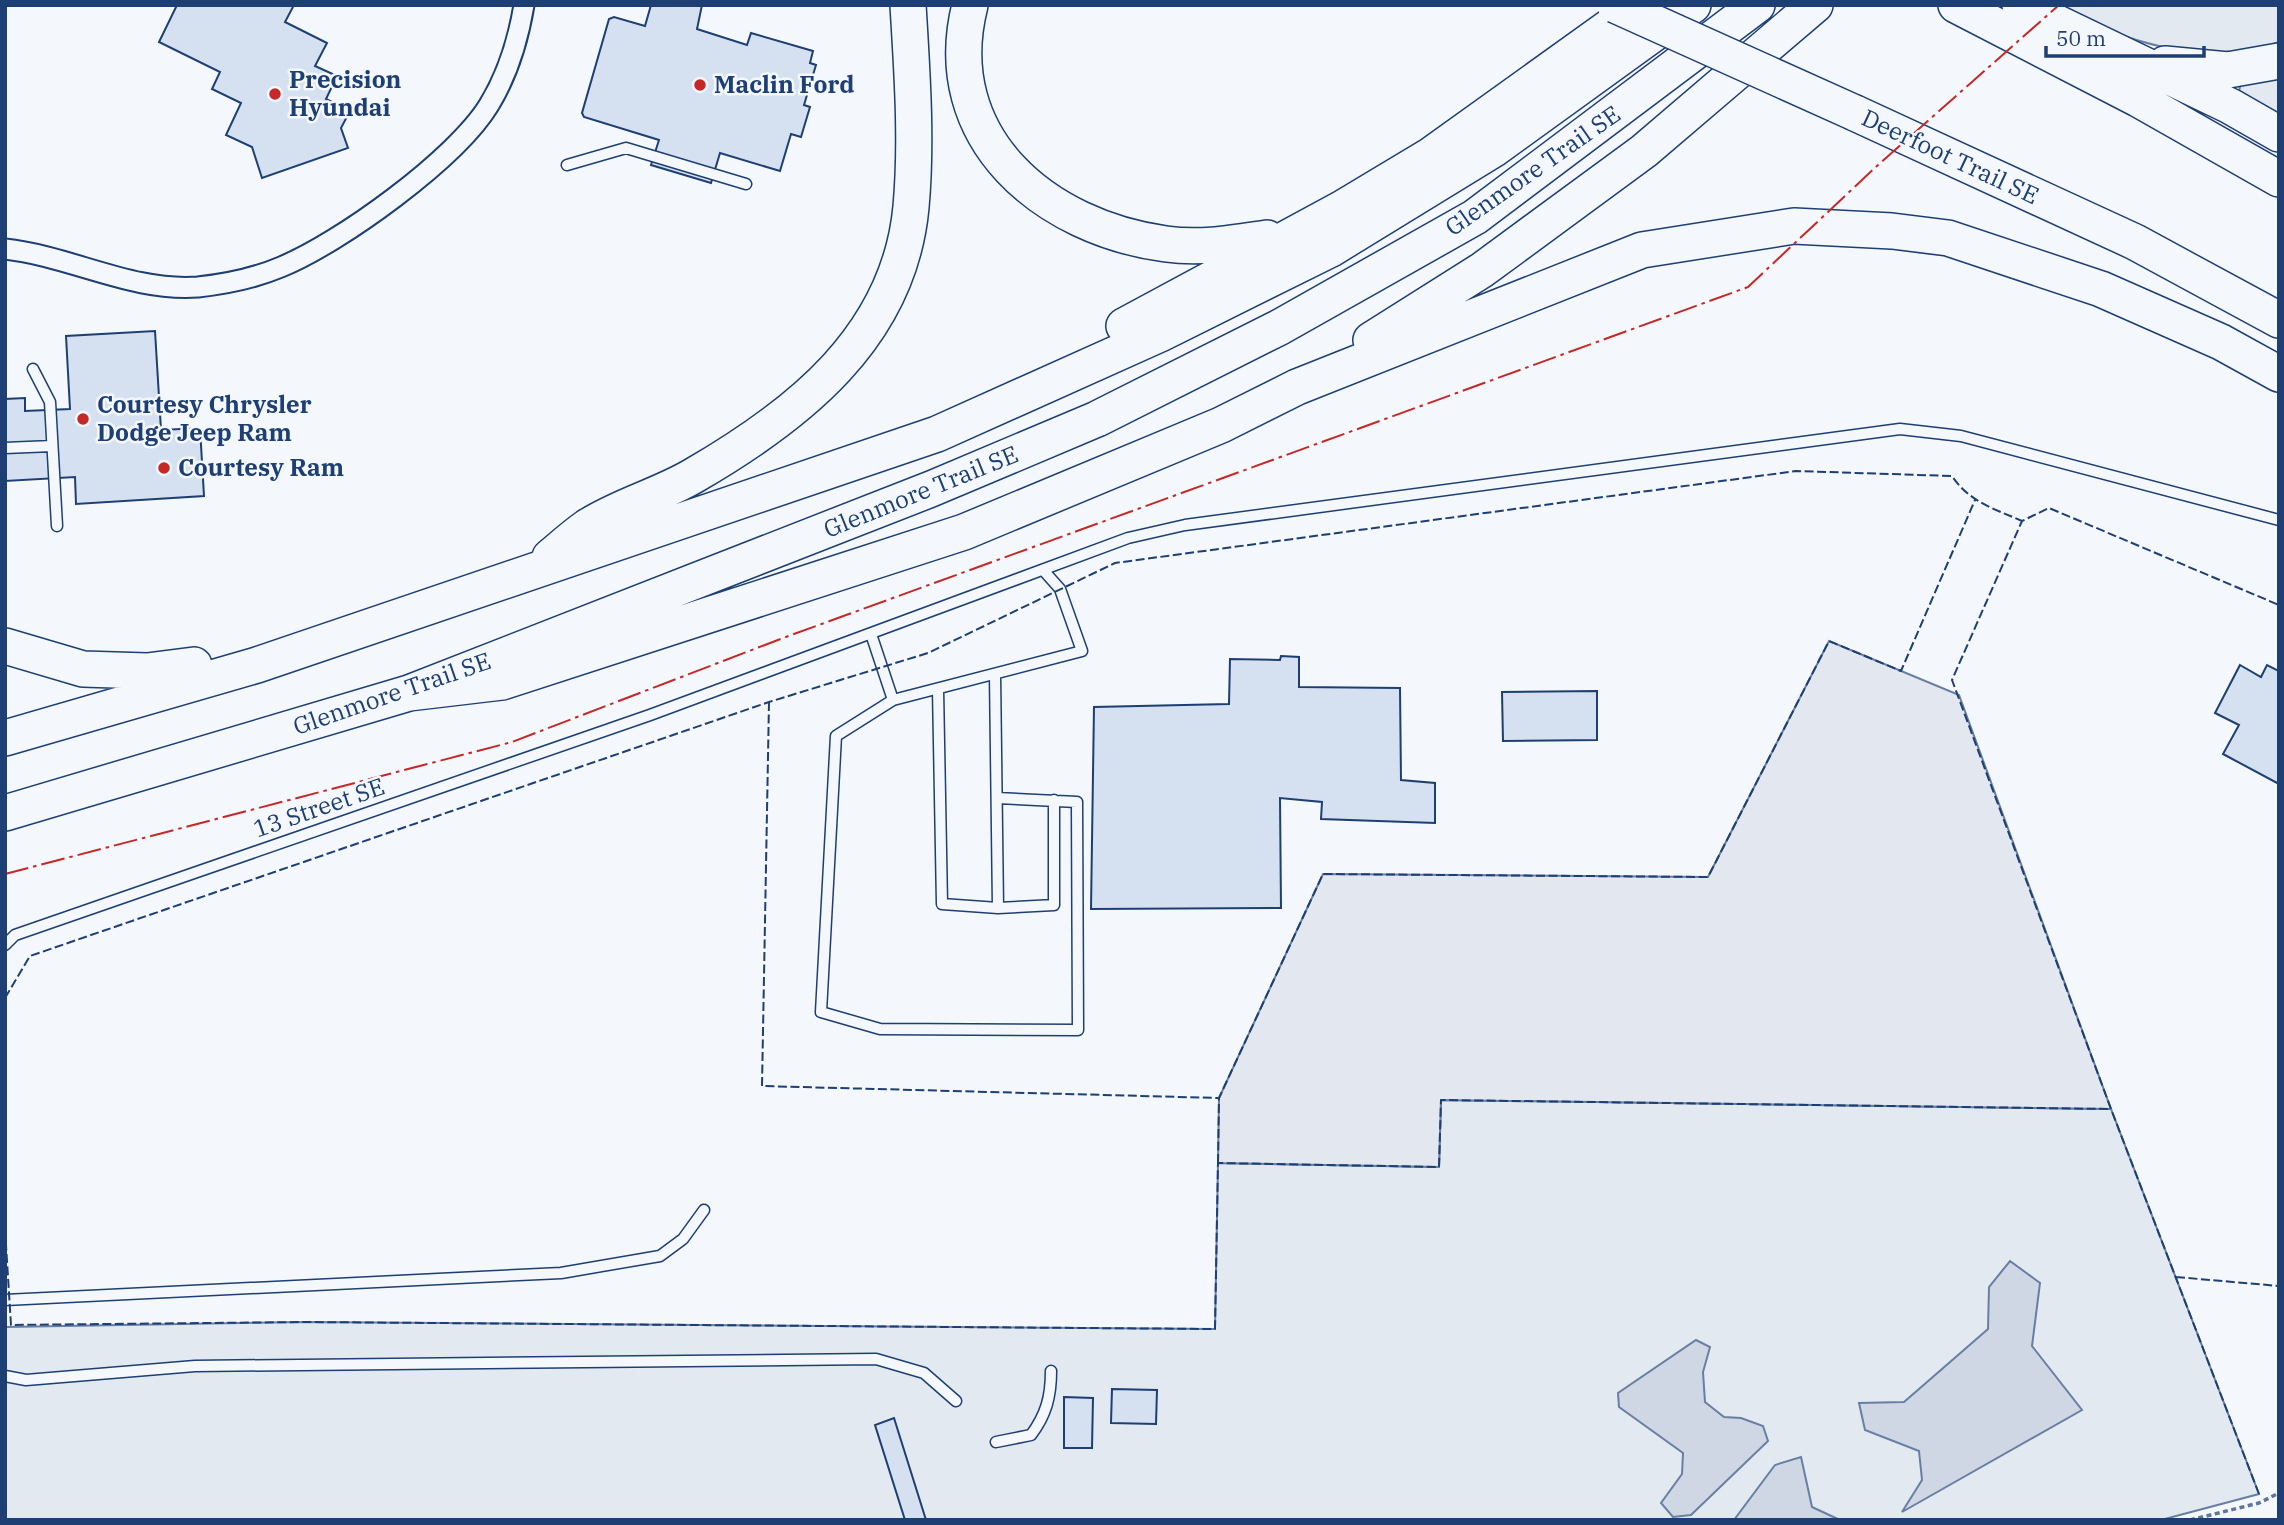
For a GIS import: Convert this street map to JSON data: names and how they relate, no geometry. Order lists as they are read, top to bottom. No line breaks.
{"streets":{"highway":["Deerfoot Trail SE","Glenmore Trail SE"],"lane":["13 Street SE"]},"places":["Maclin Ford","Precision Hyundai","Courtesy Chrysler Dodge Jeep Ram","Courtesy Ram"],"scale_bar":"50 m"}
